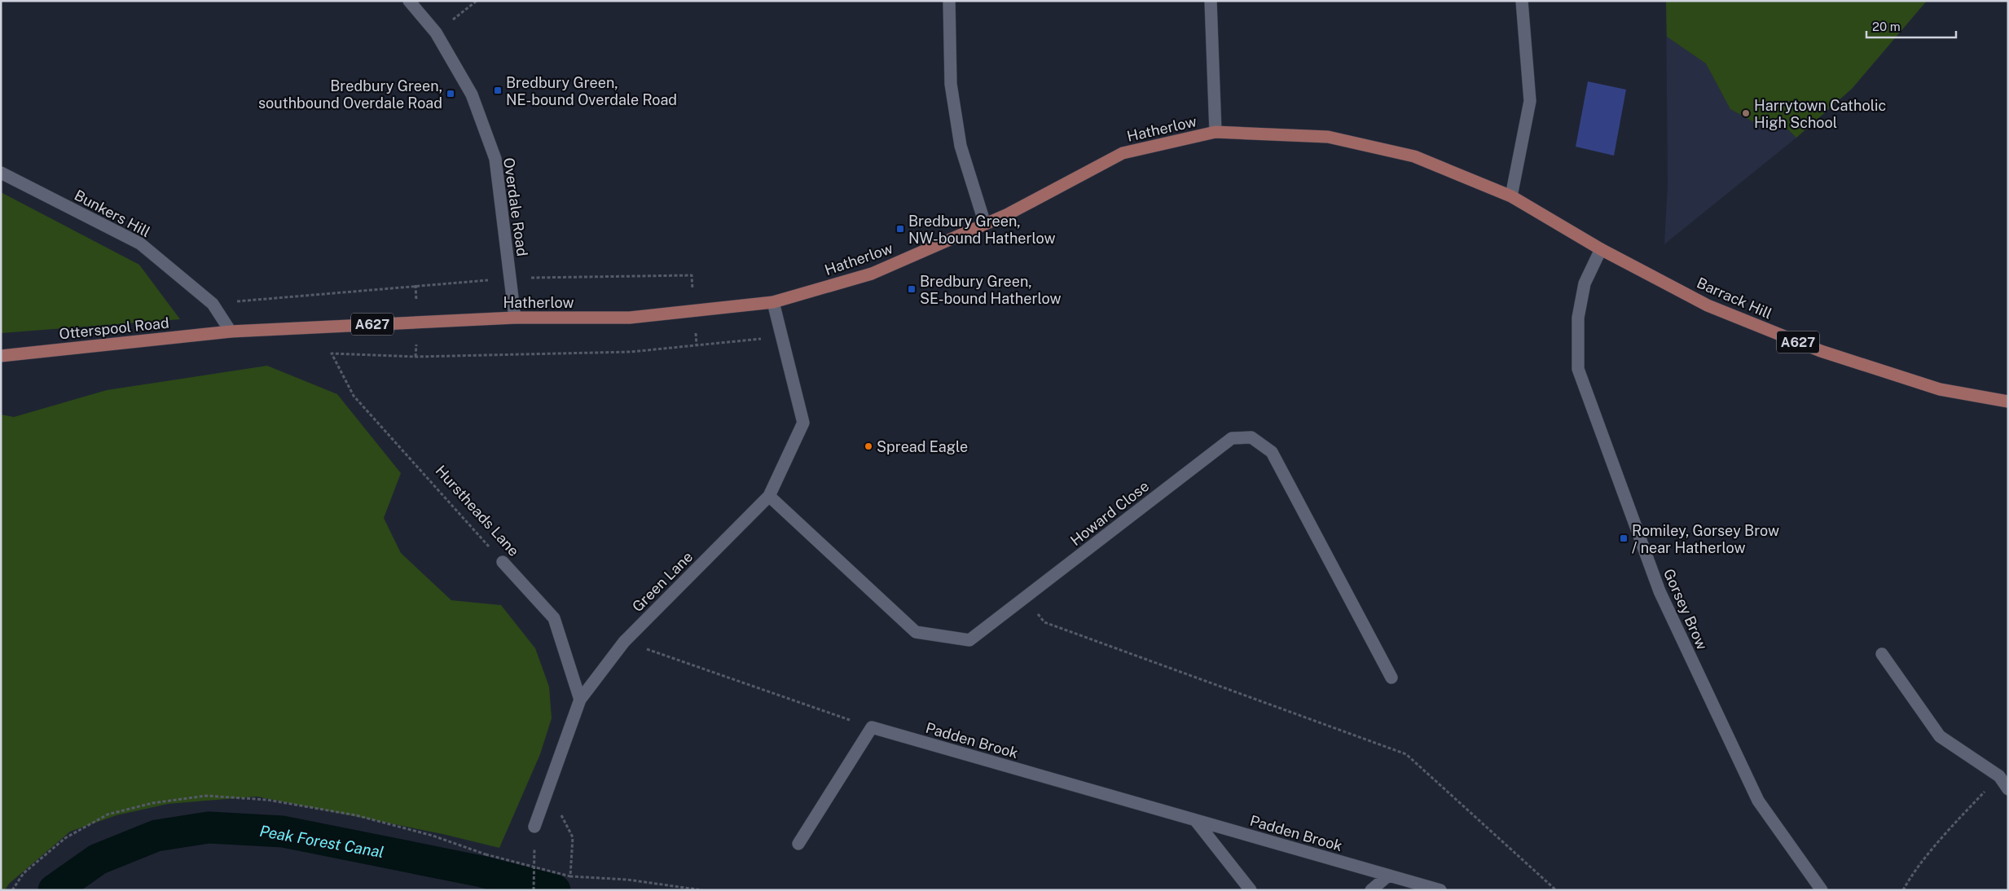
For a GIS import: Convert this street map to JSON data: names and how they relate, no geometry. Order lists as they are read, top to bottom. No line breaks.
{"streets":{"main road":["Hatherlow","Barrack Hill","A627","Otterspool Road"],"street":["Overdale Road","Bunkers Hill","Hurstheads Lane","Howard Close","Green Lane","Gorsey Brow","Padden Brook"]},"crossings":[["Hatherlow","Overdale Road"],["Hatherlow","Bunkers Hill"],["Hatherlow","Barrack Hill"],["Hatherlow","Otterspool Road"],["Hatherlow","Green Lane"],["Bunkers Hill","Otterspool Road"],["Barrack Hill","Gorsey Brow"],["Hurstheads Lane","Green Lane"],["Howard Close","Green Lane"]],"water":["Peak Forest Canal"],"places":{"transit":["Bredbury Green, NE-bound Overdale Road","Bredbury Green, southbound Overdale Road","Bredbury Green, NW-bound Hatherlow","Bredbury Green, SE-bound Hatherlow","Romiley, Gorsey Brow / near Hatherlow"],"other":["Harrytown Catholic High School","Spread Eagle"]},"scale_bar":"20 m"}
